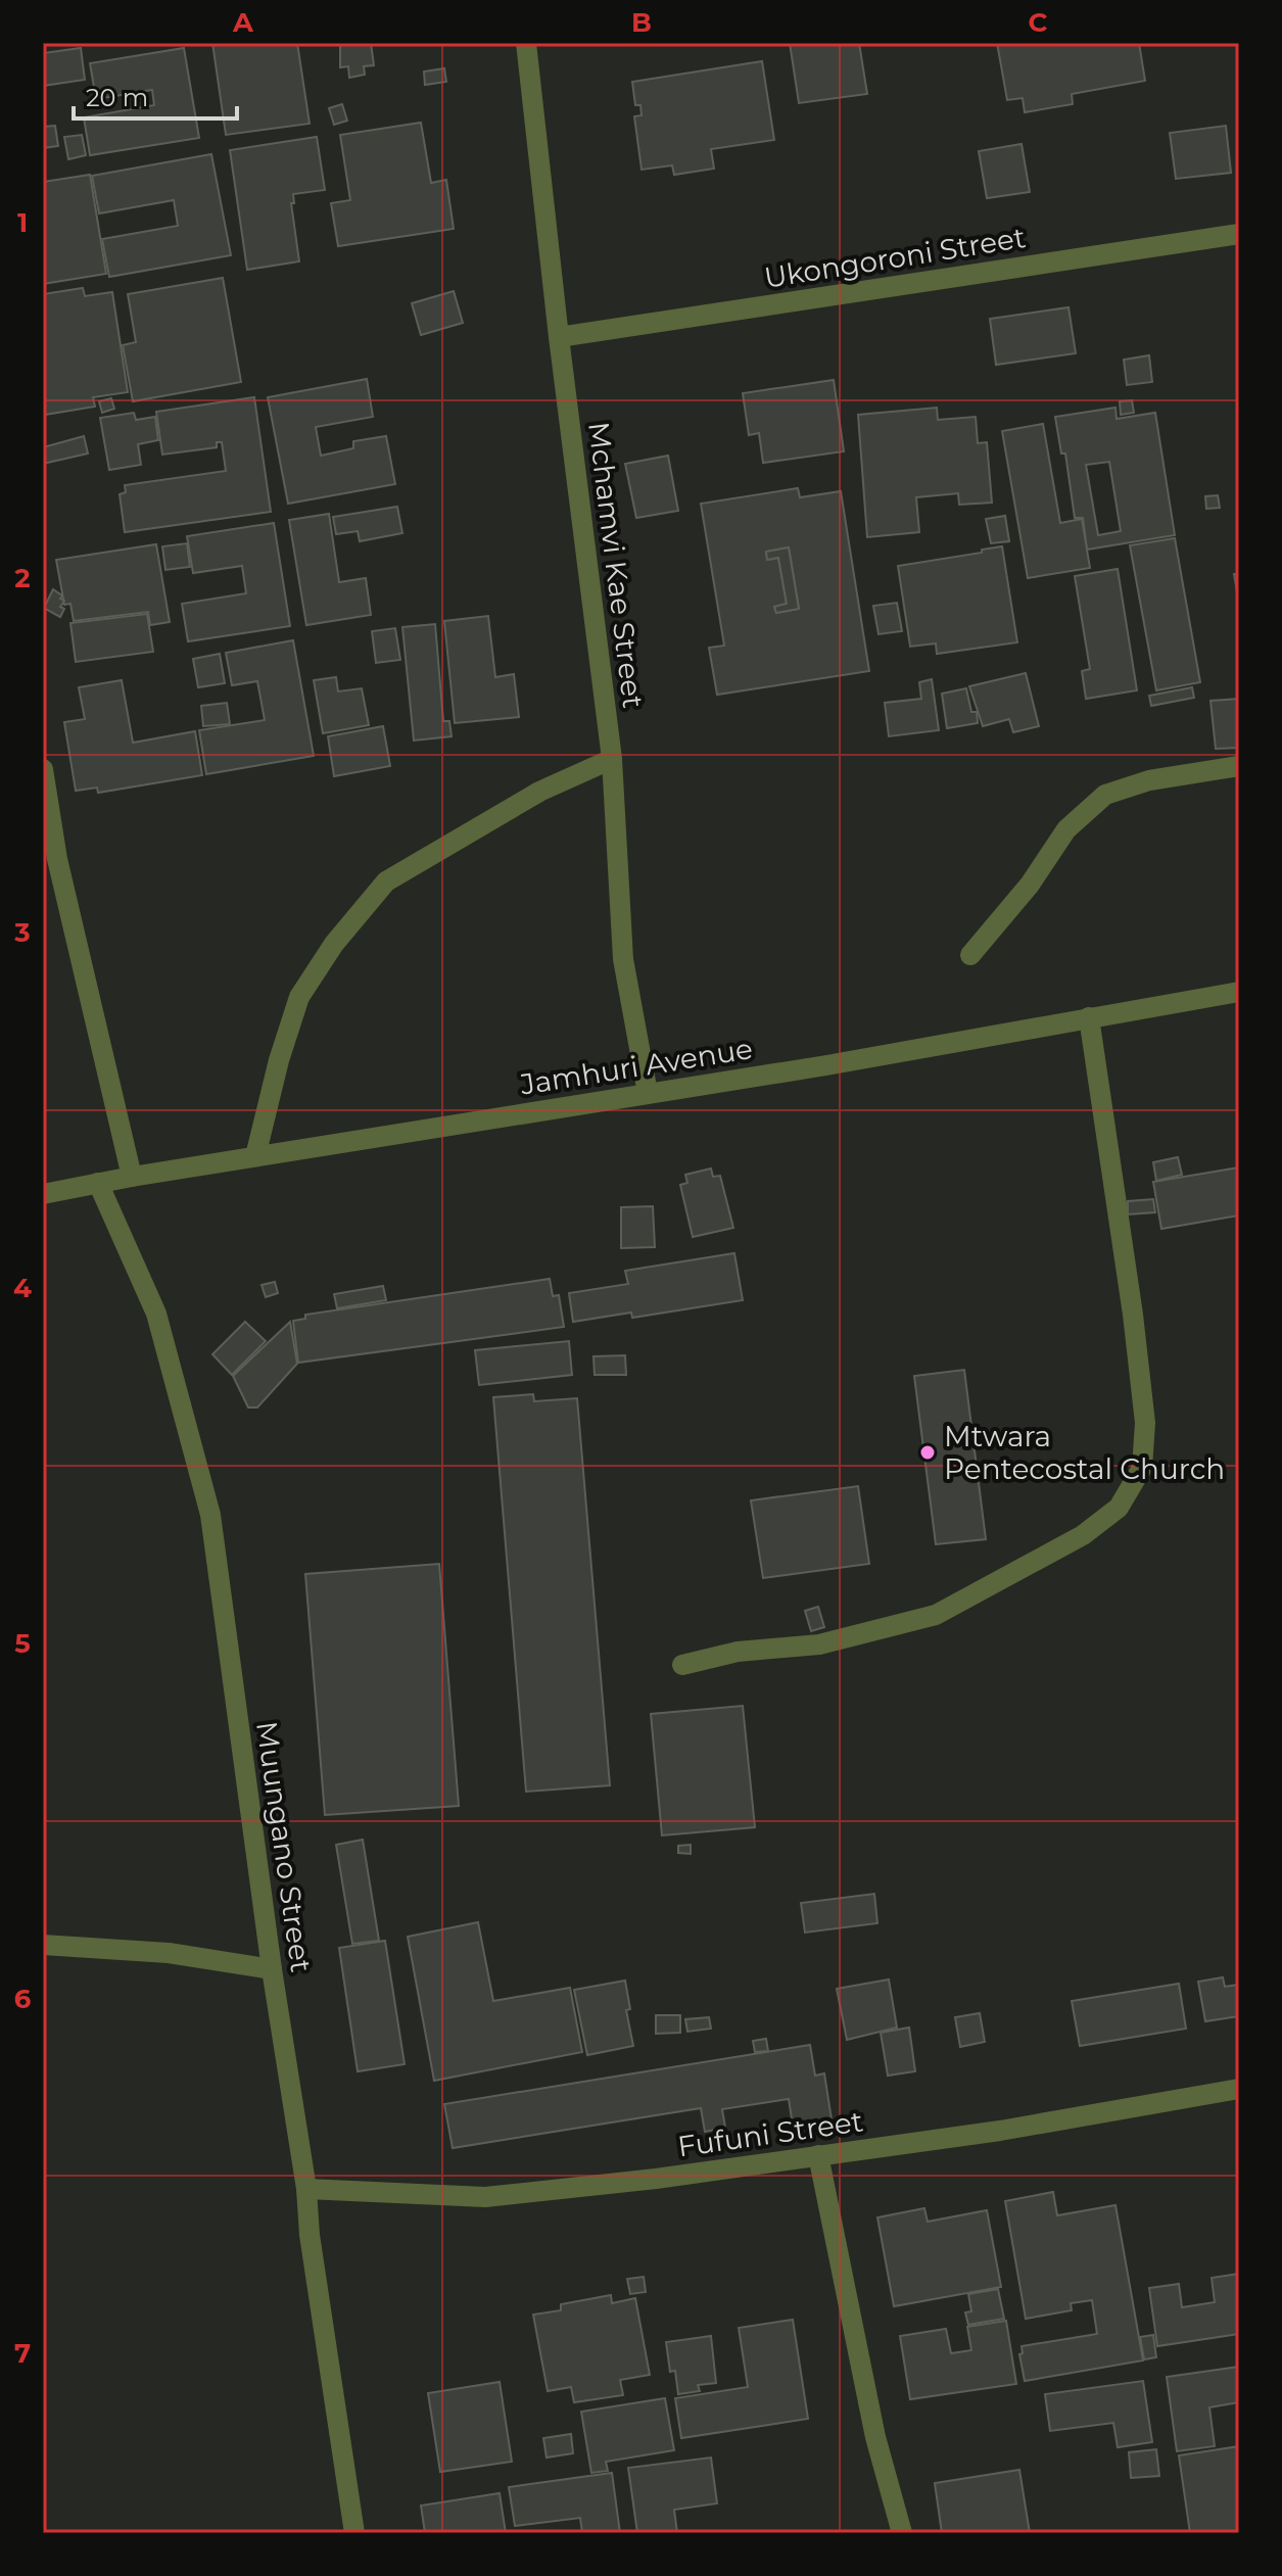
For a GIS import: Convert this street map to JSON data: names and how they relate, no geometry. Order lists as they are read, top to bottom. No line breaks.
{"streets":{"street":["Ukongoroni Street","Mchamvi Kae Street","Jamhuri Avenue","Muungano Street","Fufuni Street"]},"crossings":[["Ukongoroni Street","Mchamvi Kae Street"],["Mchamvi Kae Street","Jamhuri Avenue"],["Jamhuri Avenue","Muungano Street"],["Muungano Street","Fufuni Street"]],"places":["Mtwara Pentecostal Church"],"scale_bar":"20 m","grid":{"columns":["A","B","C"],"rows":["1","2","3","4","5","6","7"]}}
